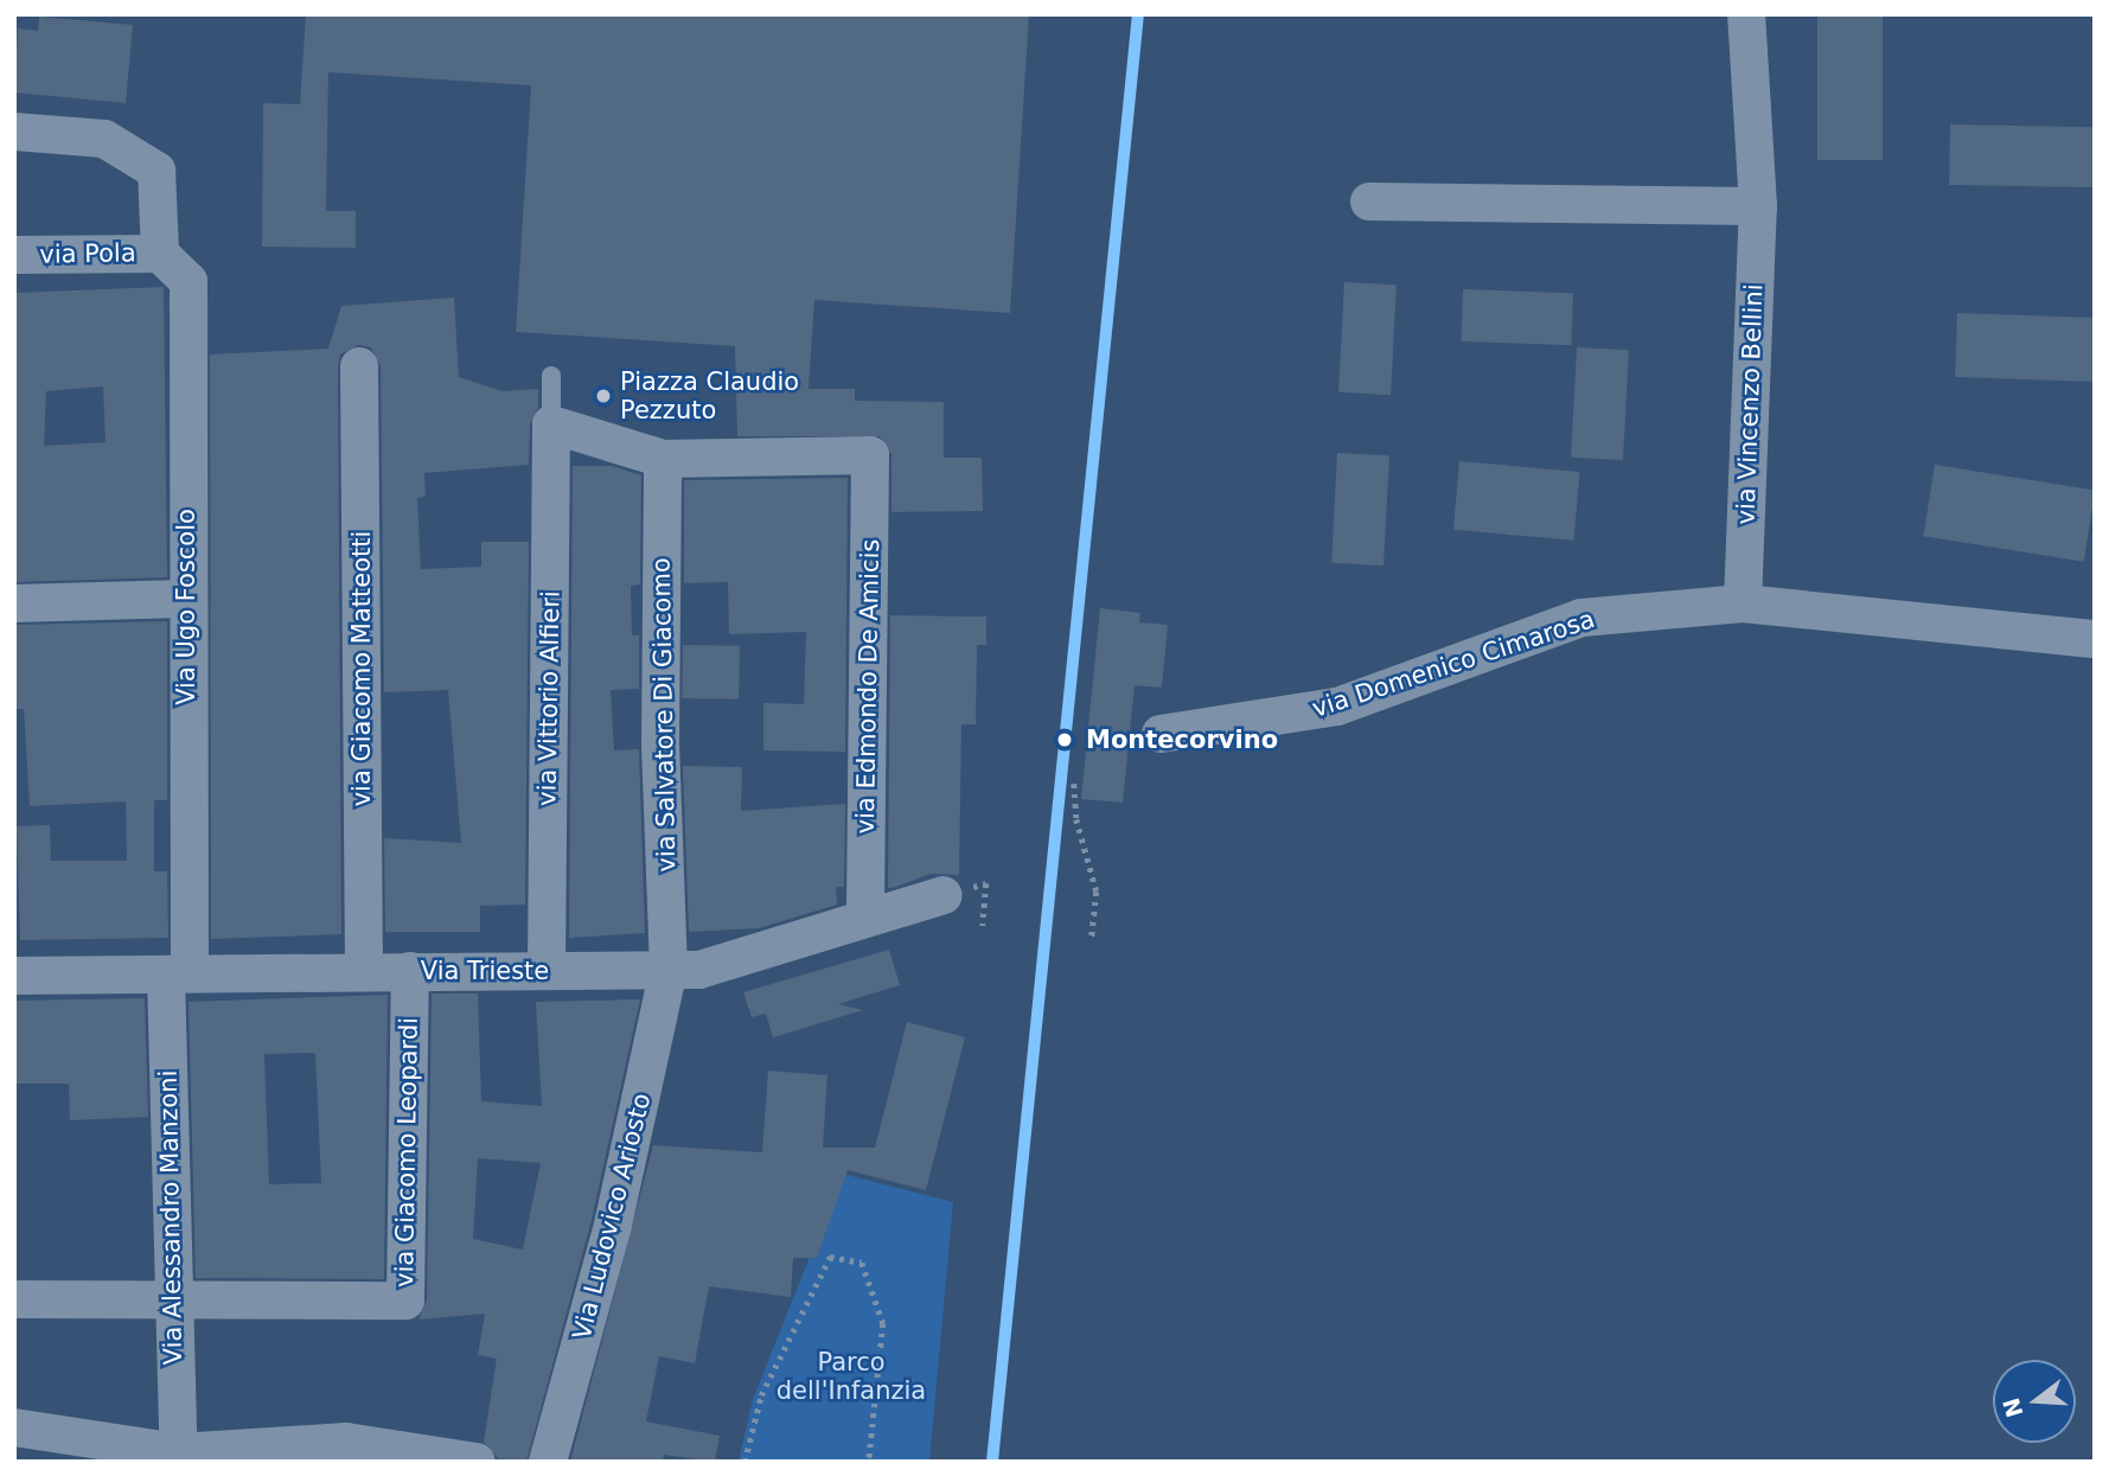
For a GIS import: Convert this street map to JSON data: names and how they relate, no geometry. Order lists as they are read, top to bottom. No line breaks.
{"streets":{"street":["via Pola","via Vincenzo Bellini","Via Ugo Foscolo","via Domenico Cimarosa","via Giacomo Matteotti","via Edmondo De Amicis","via Vittorio Alfieri","via Salvatore Di Giacomo","Via Trieste","via Giacomo Leopardi","Via Ludovico Ariosto","Via Alessandro Manzoni"]},"crossings":[["via Pola","Via Ugo Foscolo"],["via Vincenzo Bellini","via Domenico Cimarosa"],["Via Ugo Foscolo","Via Trieste"],["Via Ugo Foscolo","Via Alessandro Manzoni"],["via Giacomo Matteotti","Via Trieste"],["via Edmondo De Amicis","via Salvatore Di Giacomo"],["via Edmondo De Amicis","Via Trieste"],["via Vittorio Alfieri","Via Trieste"],["via Salvatore Di Giacomo","Via Trieste"],["via Salvatore Di Giacomo","Via Ludovico Ariosto"],["Via Trieste","via Giacomo Leopardi"],["Via Trieste","Via Ludovico Ariosto"],["Via Trieste","Via Alessandro Manzoni"],["via Giacomo Leopardi","Via Alessandro Manzoni"]],"parks":["Parco dell'Infanzia"],"places":["Piazza Claudio Pezzuto","Montecorvino"],"north":"left"}
